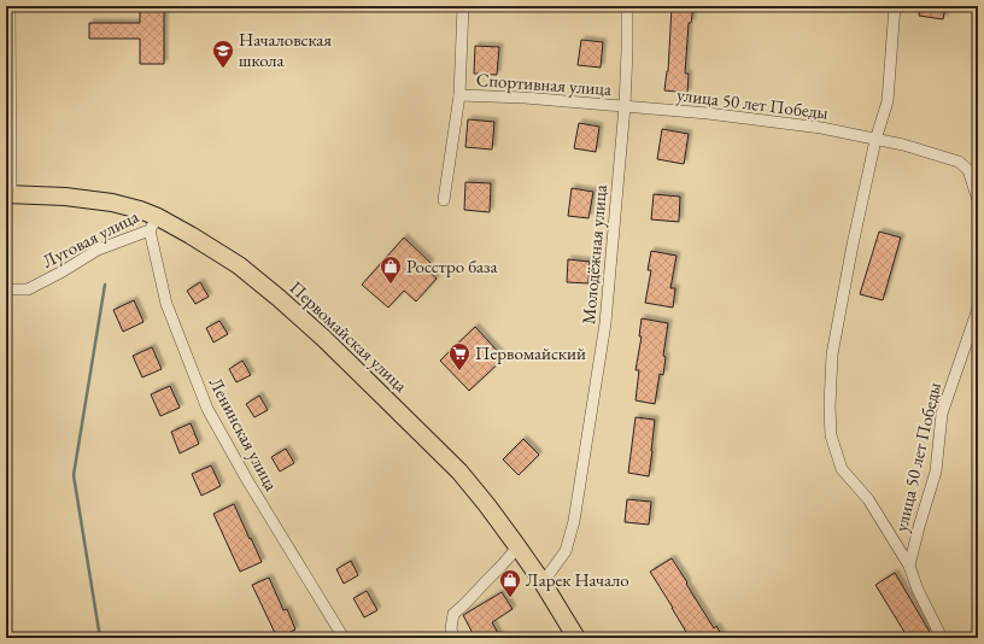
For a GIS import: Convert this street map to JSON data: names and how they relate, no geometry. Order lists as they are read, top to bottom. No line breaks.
{"streets":{"main road":["Первомайская улица"],"street":["Спортивная улица","улица 50 лет Победы","Луговая улица","Молодёжная улица","Ленинская улица"]},"crossings":[["Спортивная улица","улица 50 лет Победы"],["Спортивная улица","Молодёжная улица"],["улица 50 лет Победы","Молодёжная улица"],["Луговая улица","Первомайская улица"],["Луговая улица","Ленинская улица"],["Молодёжная улица","Первомайская улица"],["Первомайская улица","Ленинская улица"]],"places":{"school or university":["Началовская школа"],"shop":["Росстро база","Ларек Начало"],"supermarket":["Первомайский"]}}
